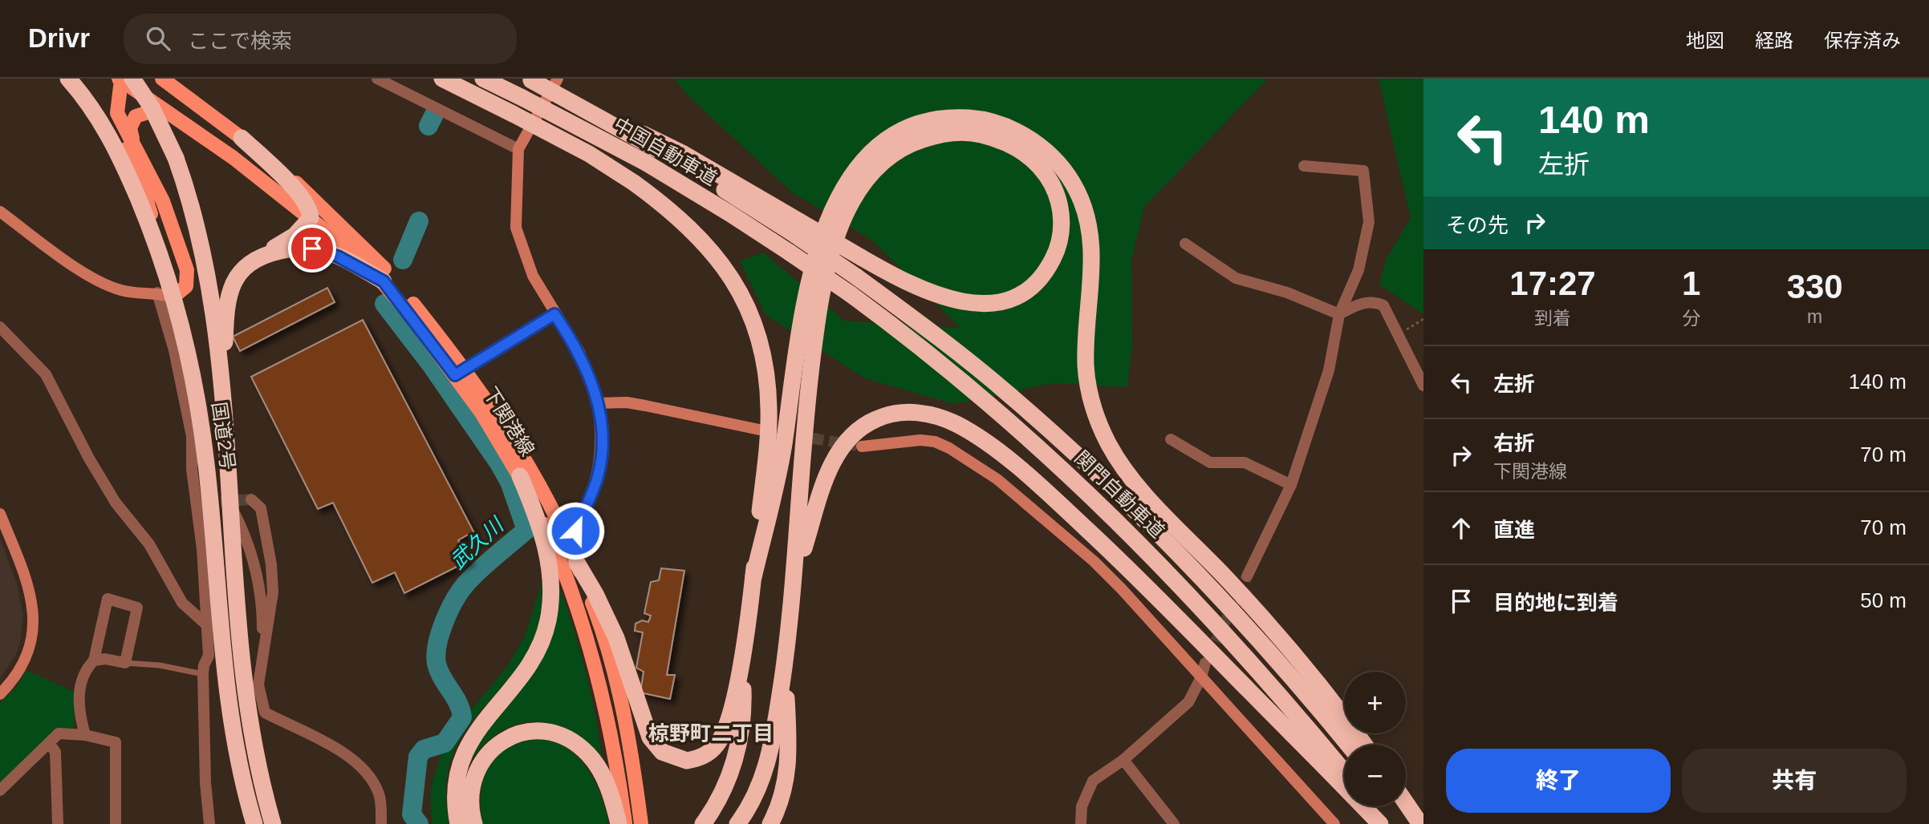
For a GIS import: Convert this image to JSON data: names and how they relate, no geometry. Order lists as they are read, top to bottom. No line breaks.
{"streets":{"highway":["中国自動車道","国道2号","関門自動車道"],"main road":["下関港線"]},"crossings":[["中国自動車道","関門自動車道"],["下関港線","国道2号"]],"districts":["椋野町二丁目"],"water":["武久川"],"page":{"header":"Drivr","search":"ここで検索","nav":["地図","経路","保存済み"],"turn":["140 m","左折"],"then":"その先","eta":["17:27","到着","1","分","330","m"],"list":[{"name":"左折","value":"140 m"},{"name":"右折","note":"下関港線","value":"70 m"},{"name":"直進","value":"70 m"},{"name":"目的地に到着","value":"50 m"}],"map_buttons":["+","−"],"buttons":["終了","共有"]}}
